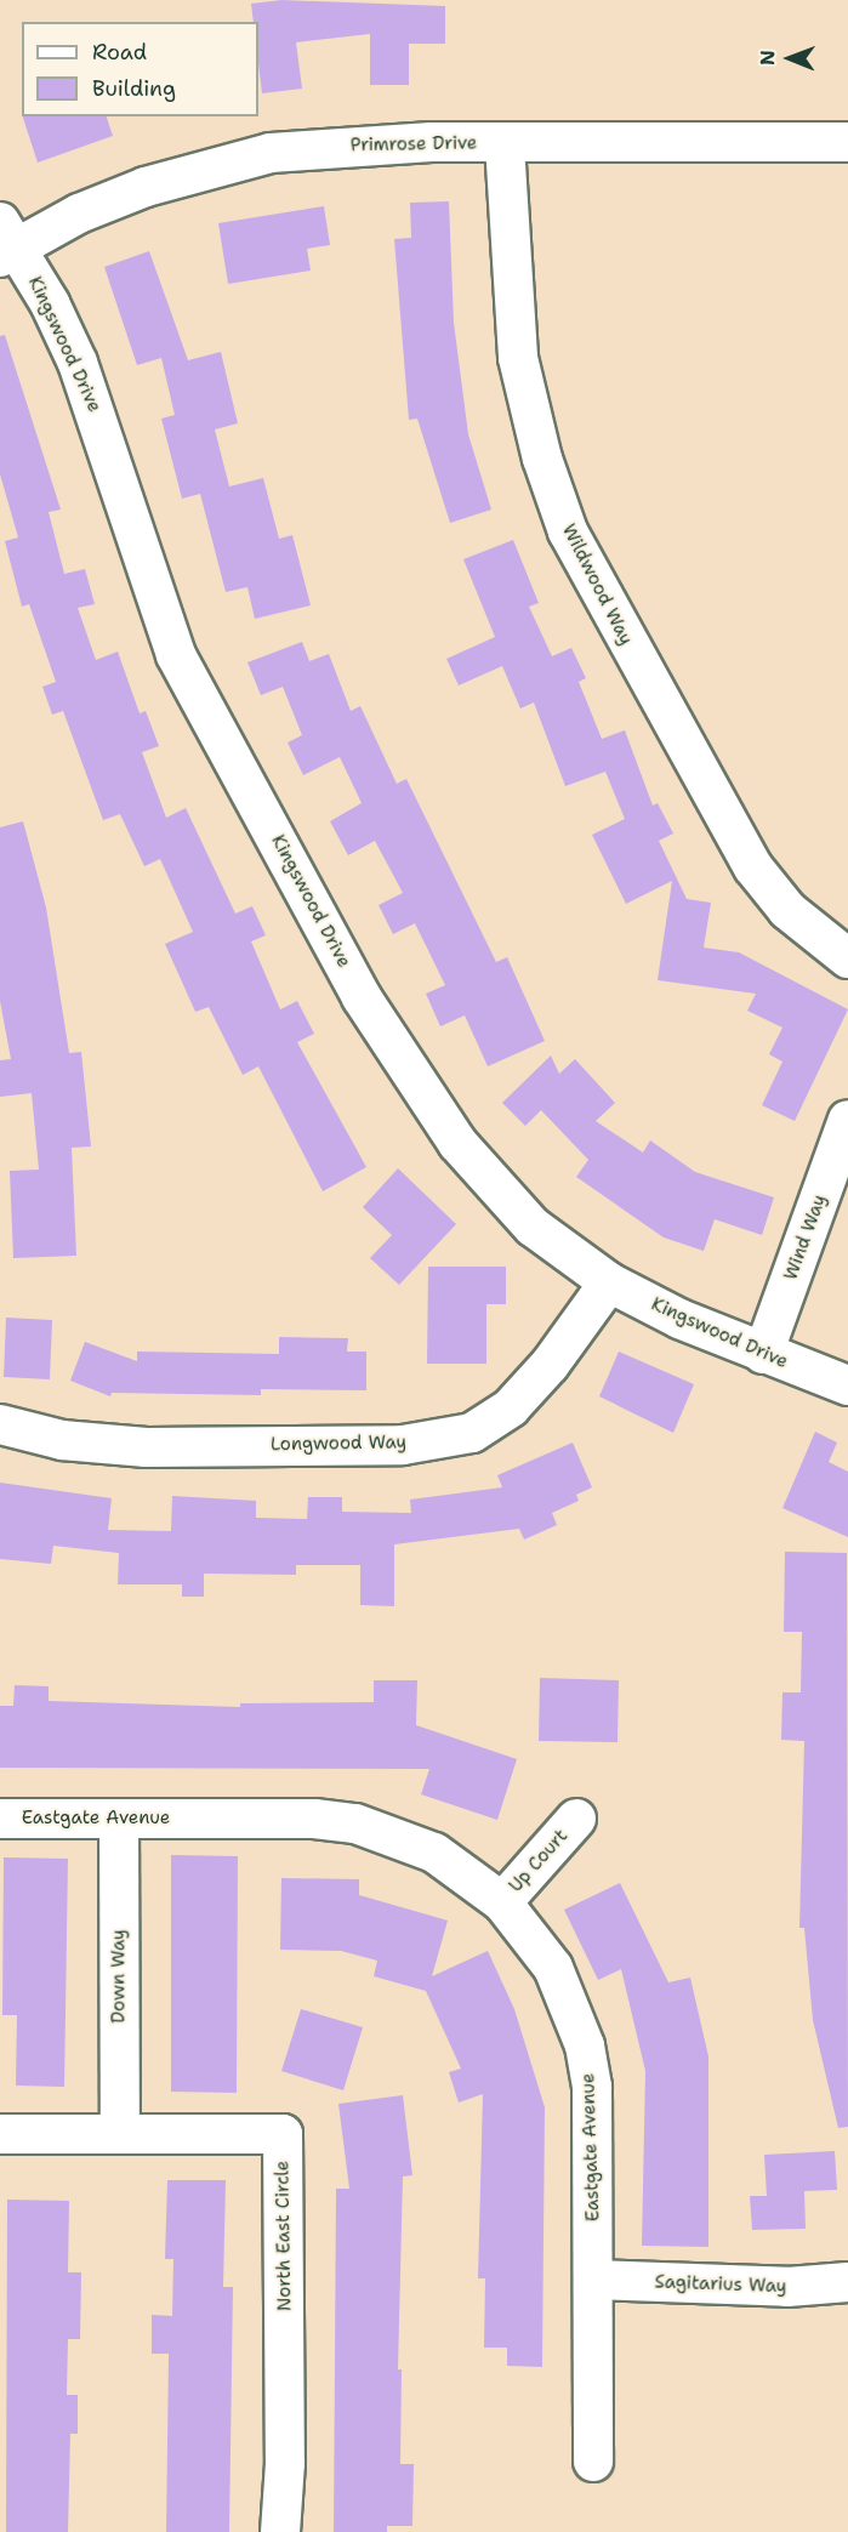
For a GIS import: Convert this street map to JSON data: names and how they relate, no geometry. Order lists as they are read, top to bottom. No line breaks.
{"streets":{"street":["Primrose Drive","Kingswood Drive","Wildwood Way","Wind Way","Longwood Way","Eastgate Avenue","Up Court","Down Way","North East Circle","Sagitarius Way"]},"crossings":[["Primrose Drive","Kingswood Drive"],["Primrose Drive","Wildwood Way"],["Kingswood Drive","Wind Way"],["Kingswood Drive","Longwood Way"],["Eastgate Avenue","Up Court"],["Eastgate Avenue","Down Way"],["Eastgate Avenue","Sagitarius Way"],["Down Way","North East Circle"]],"legend":["Road","Building"],"north":"left"}
